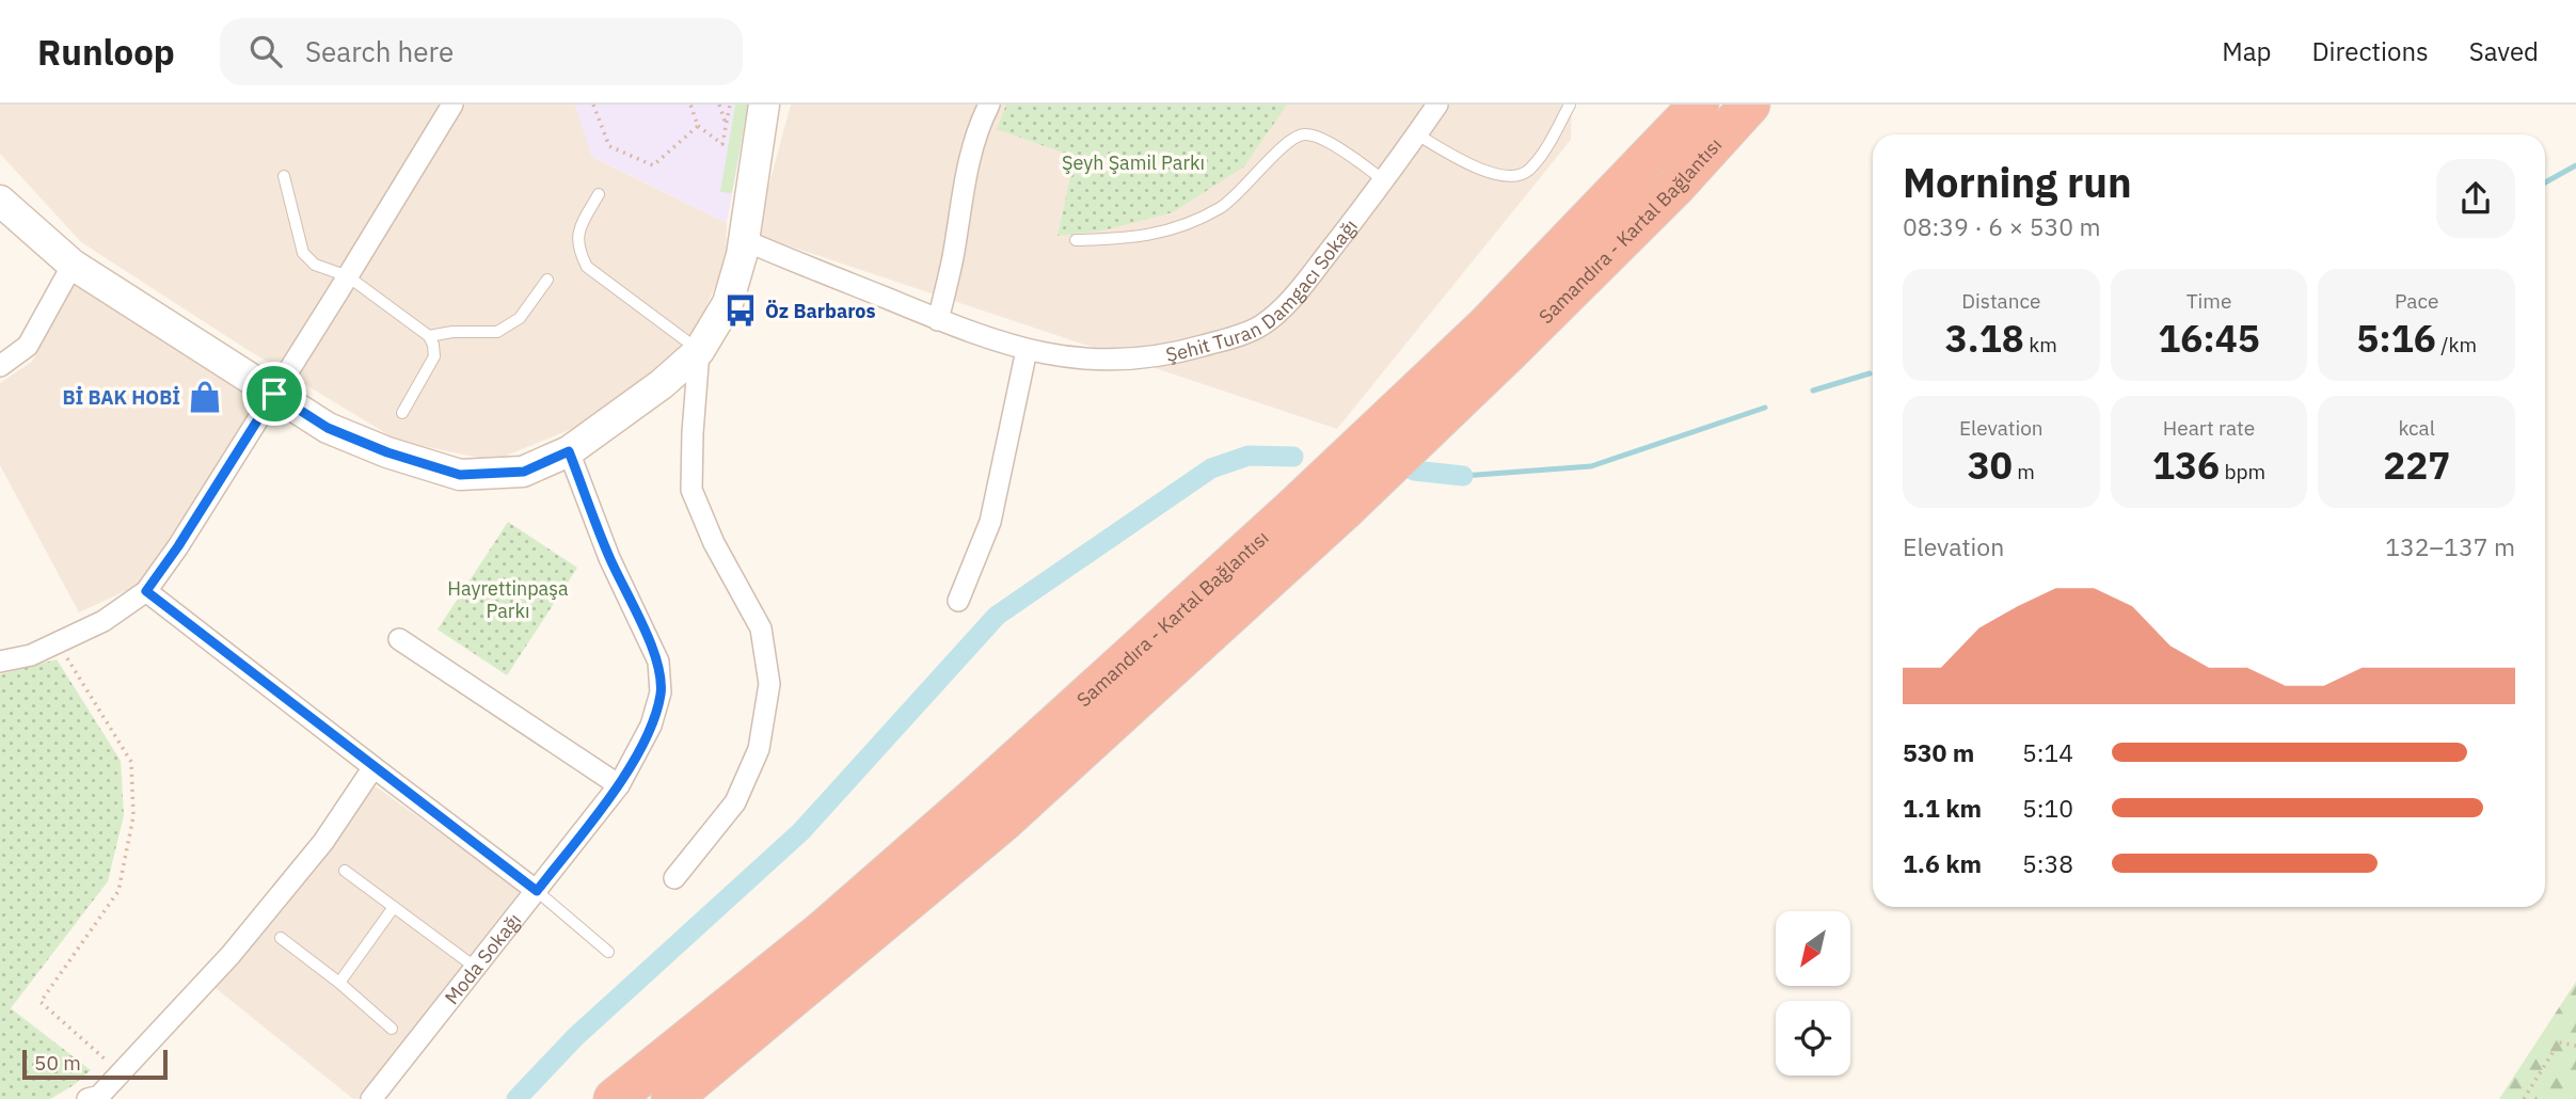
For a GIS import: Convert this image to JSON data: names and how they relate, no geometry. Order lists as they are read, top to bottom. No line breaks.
{"streets":{"highway":["Samandıra - Kartal Bağlantısı"],"street":["Şehit Turan Damgacı Sokağı","Moda Sokağı"]},"parks":["Şeyh Şamil Parkı","Hayrettinpaşa Parkı"],"places":{"bus stop":["Öz Barbaros"],"shop":["Bİ BAK HOBİ"]},"scale_bar":"50 m","north":"bottom left","page":{"header":"Runloop","search":"Search here","nav":["Map","Directions","Saved"],"heading":["Morning run","08:39 · 6 × 530 m"],"stats":[["Distance","3.18 km"],["Time","16:45"],["Pace","5:16 /km"],["Elevation","30 m"],["Heart rate","136 bpm"],["kcal","227"]],"chart":["Elevation","132–137 m"],"list":[{"name":"530 m","note":"5:14"},{"name":"1.1 km","note":"5:10"},{"name":"1.6 km","note":"5:38"}],"scale":"50 m"}}
